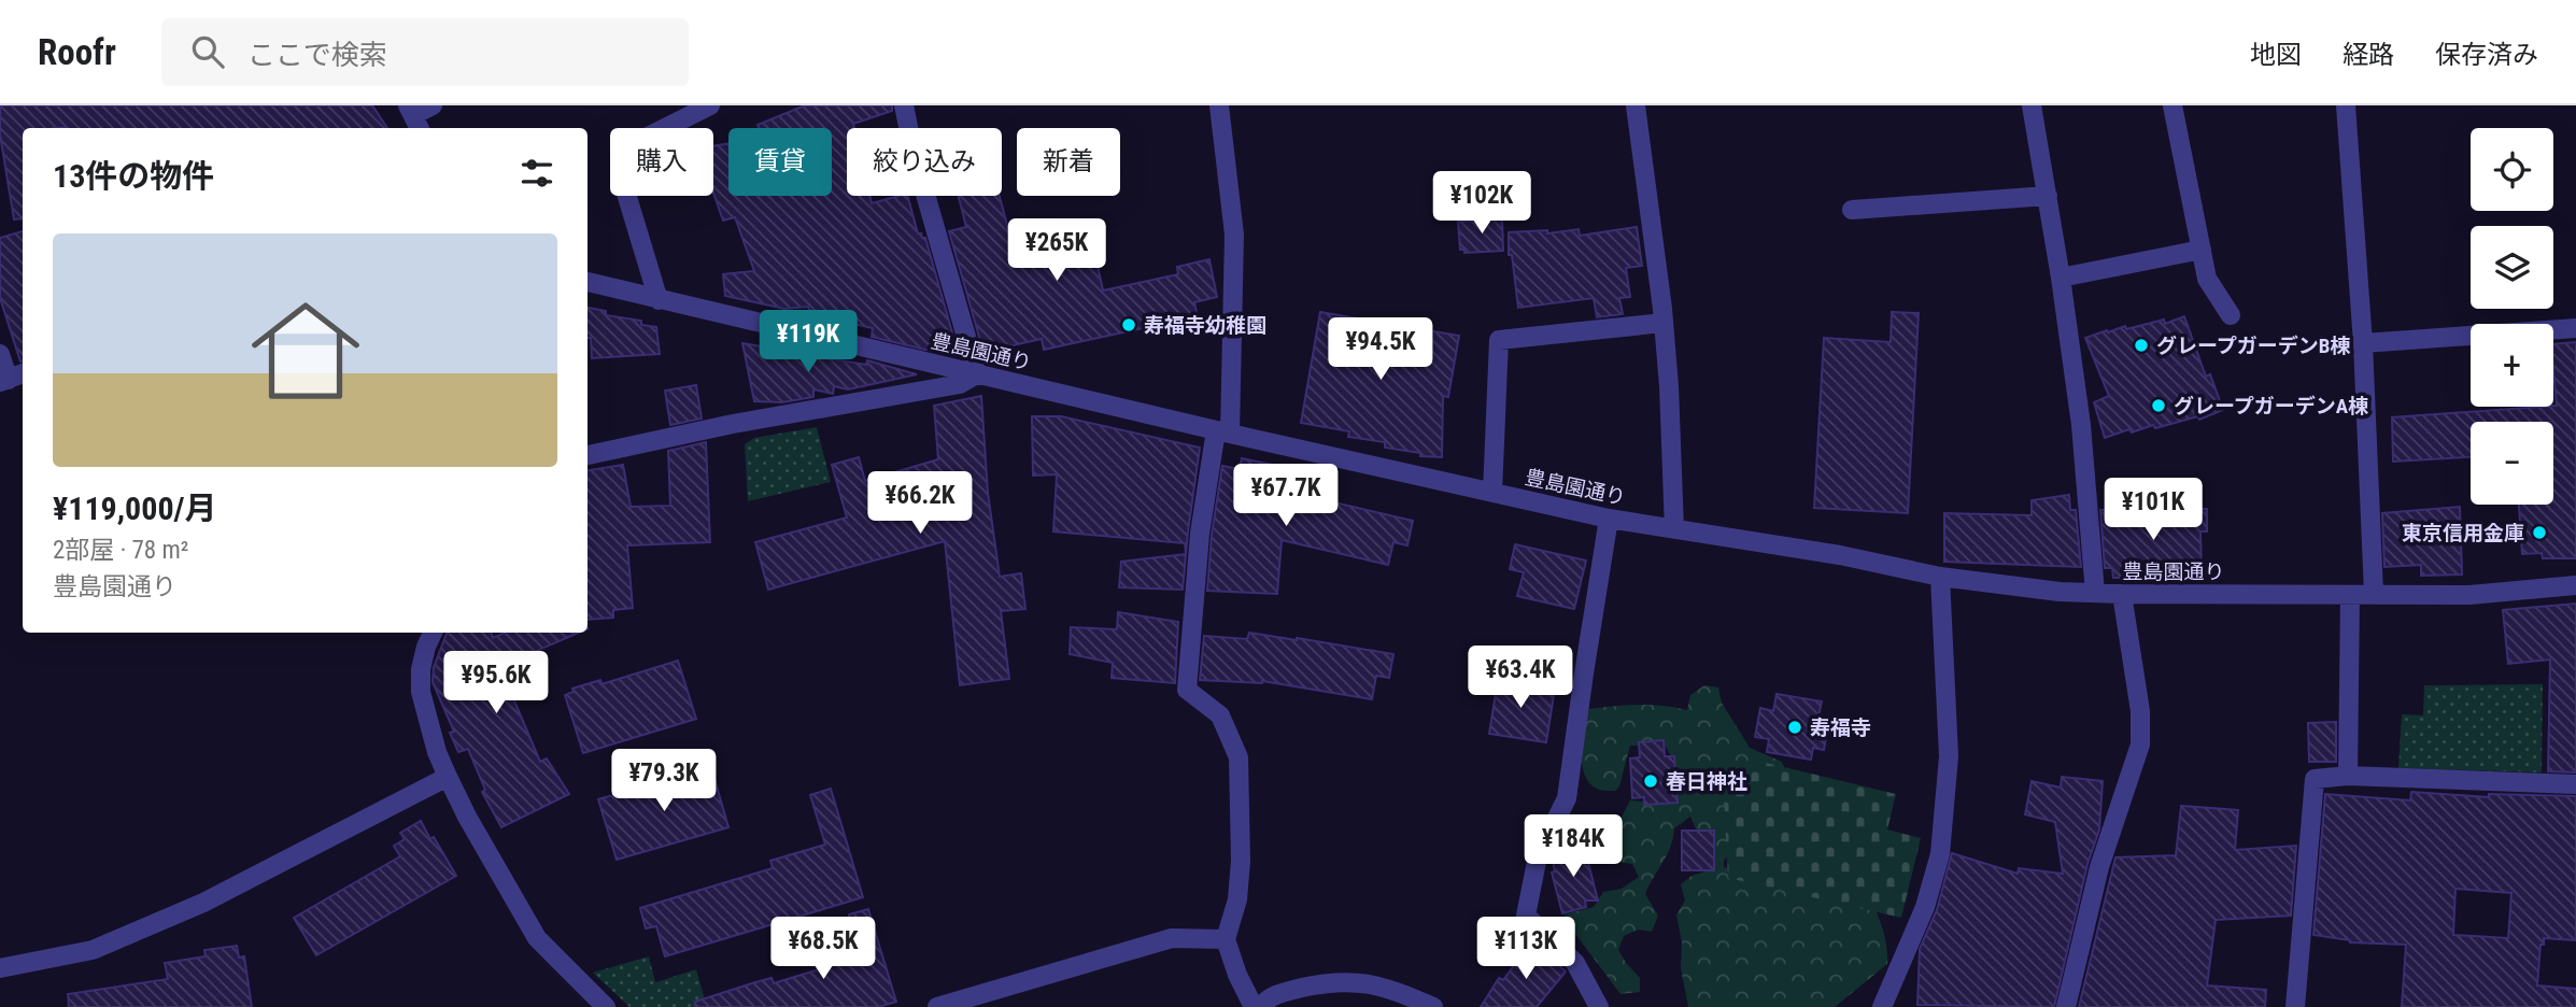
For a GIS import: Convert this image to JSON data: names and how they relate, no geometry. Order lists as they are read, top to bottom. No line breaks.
{"streets":{"street":["豊島園通り"]},"places":["寿福寺幼稚園","グレープガーデンB棟","グレープガーデンA棟","東京信用金庫","寿福寺","春日神社"],"page":{"header":"Roofr","search":"ここで検索","nav":["地図","経路","保存済み"],"map_buttons":["+","−"],"chip":["購入","賃貸","絞り込み","新着"],"heading":"13件の物件","price":["¥102K","¥265K","¥119K","¥94.5K","¥67.7K","¥66.2K","¥101K","¥63.4K","¥95.6K","¥79.3K","¥184K","¥68.5K","¥113K"],"list":[{"name":"¥119,000/月","note":"2部屋 · 78 m² · 豊島園通り"}]}}
